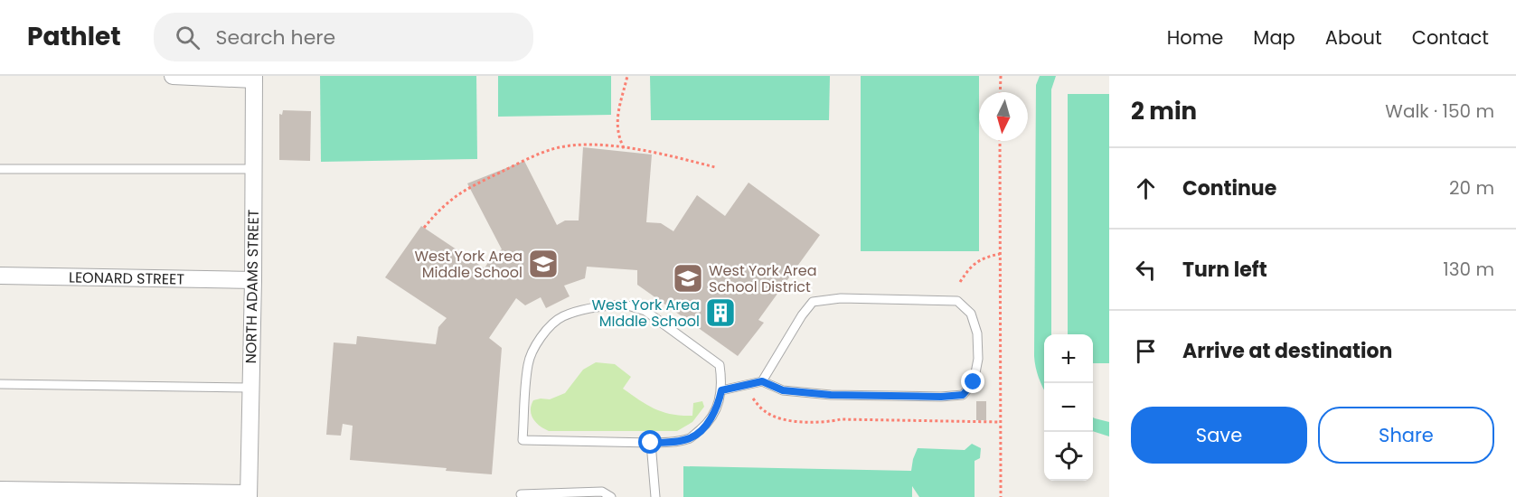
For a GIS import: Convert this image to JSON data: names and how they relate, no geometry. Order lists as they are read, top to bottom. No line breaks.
{"streets":{"street":["LEONARD STREET","NORTH ADAMS STREET"]},"crossings":[["LEONARD STREET","NORTH ADAMS STREET"]],"places":{"school or university":["West York Area Middle School","West York Area School District"],"building":["West York Area MIddle School"]},"north":"bottom","page":{"header":"Pathlet","search":"Search here","nav":["Home","Map","About","Contact"],"heading":["2 min","Walk · 150 m"],"list":[["Continue","20 m"],["Turn left","130 m"],"Arrive at destination"],"map_buttons":["+","−"],"buttons":["Save","Share"]}}
